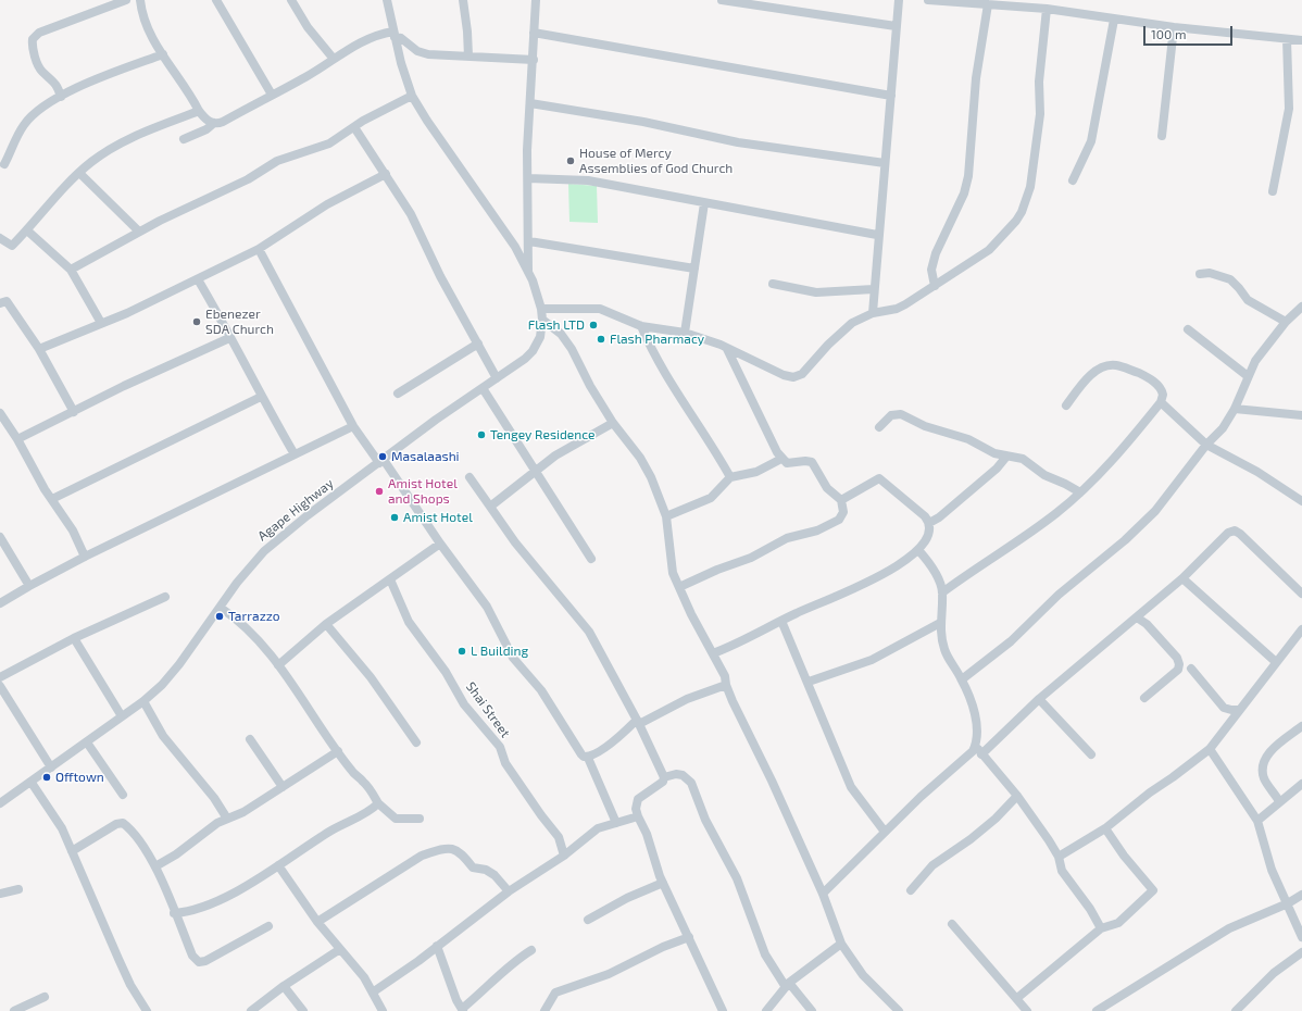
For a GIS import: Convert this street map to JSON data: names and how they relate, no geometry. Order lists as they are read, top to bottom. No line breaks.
{"streets":{"street":["Agape Highway","Shai Street"]},"places":["House of Mercy Assemblies of God Church","Ebenezer SDA Church","Flash LTD","Flash Pharmacy","Tengey Residence","Masalaashi","Amist Hotel and Shops","Amist Hotel","Tarrazzo","L Building","Offtown"],"scale_bar":"100 m"}
